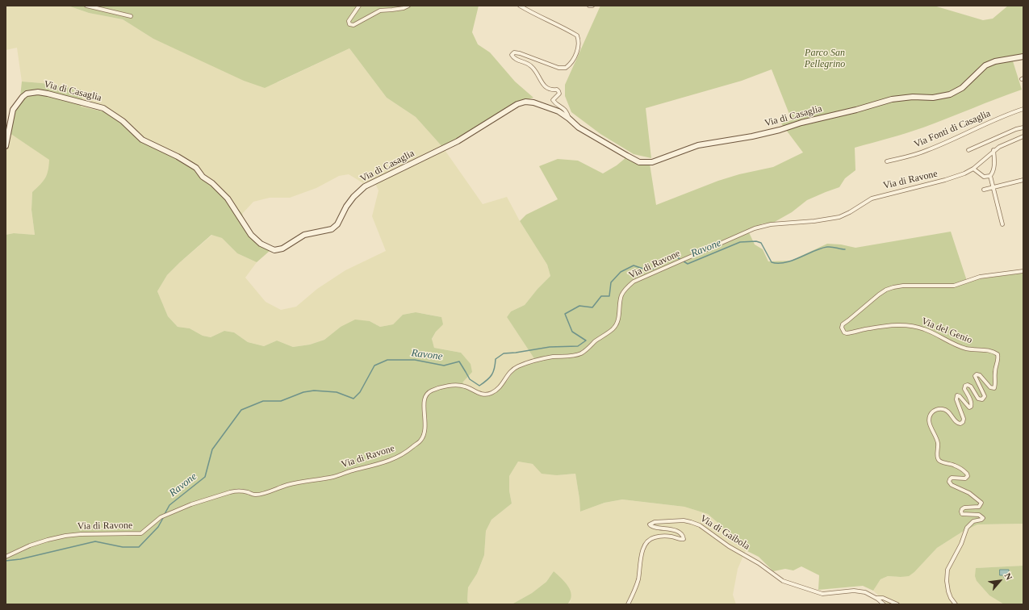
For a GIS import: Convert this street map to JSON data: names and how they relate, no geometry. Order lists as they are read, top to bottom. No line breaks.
{"streets":{"street":["Via di Casaglia","Via Fonti di Casaglia","Via di Ravone","Via del Genio","Via di Gaibola"]},"water":["Ravone"],"parks":["Parco San Pellegrino"],"north":"top right"}
